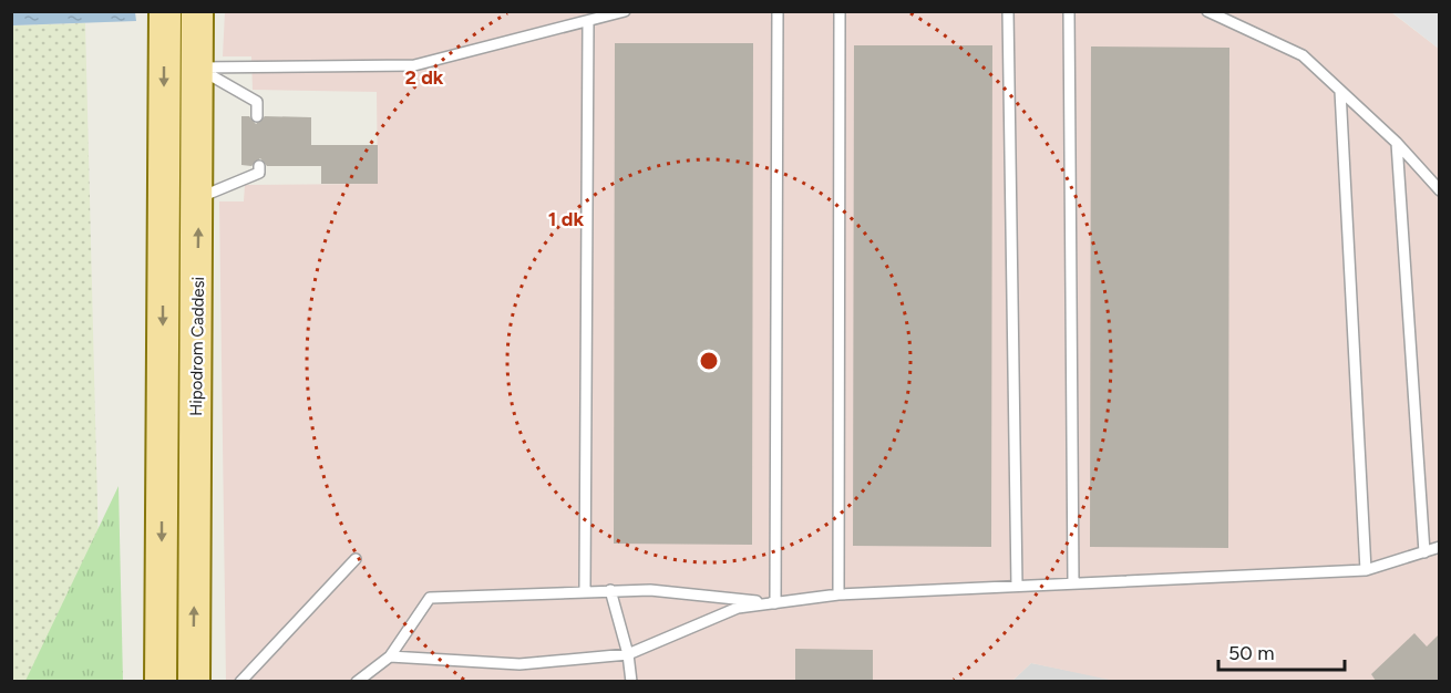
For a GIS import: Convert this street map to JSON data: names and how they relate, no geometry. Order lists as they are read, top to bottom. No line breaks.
{"streets":{"main road":["Hipodrom Caddesi"]},"scale_bar":"50 m","rings":["2 dk","1 dk"]}
